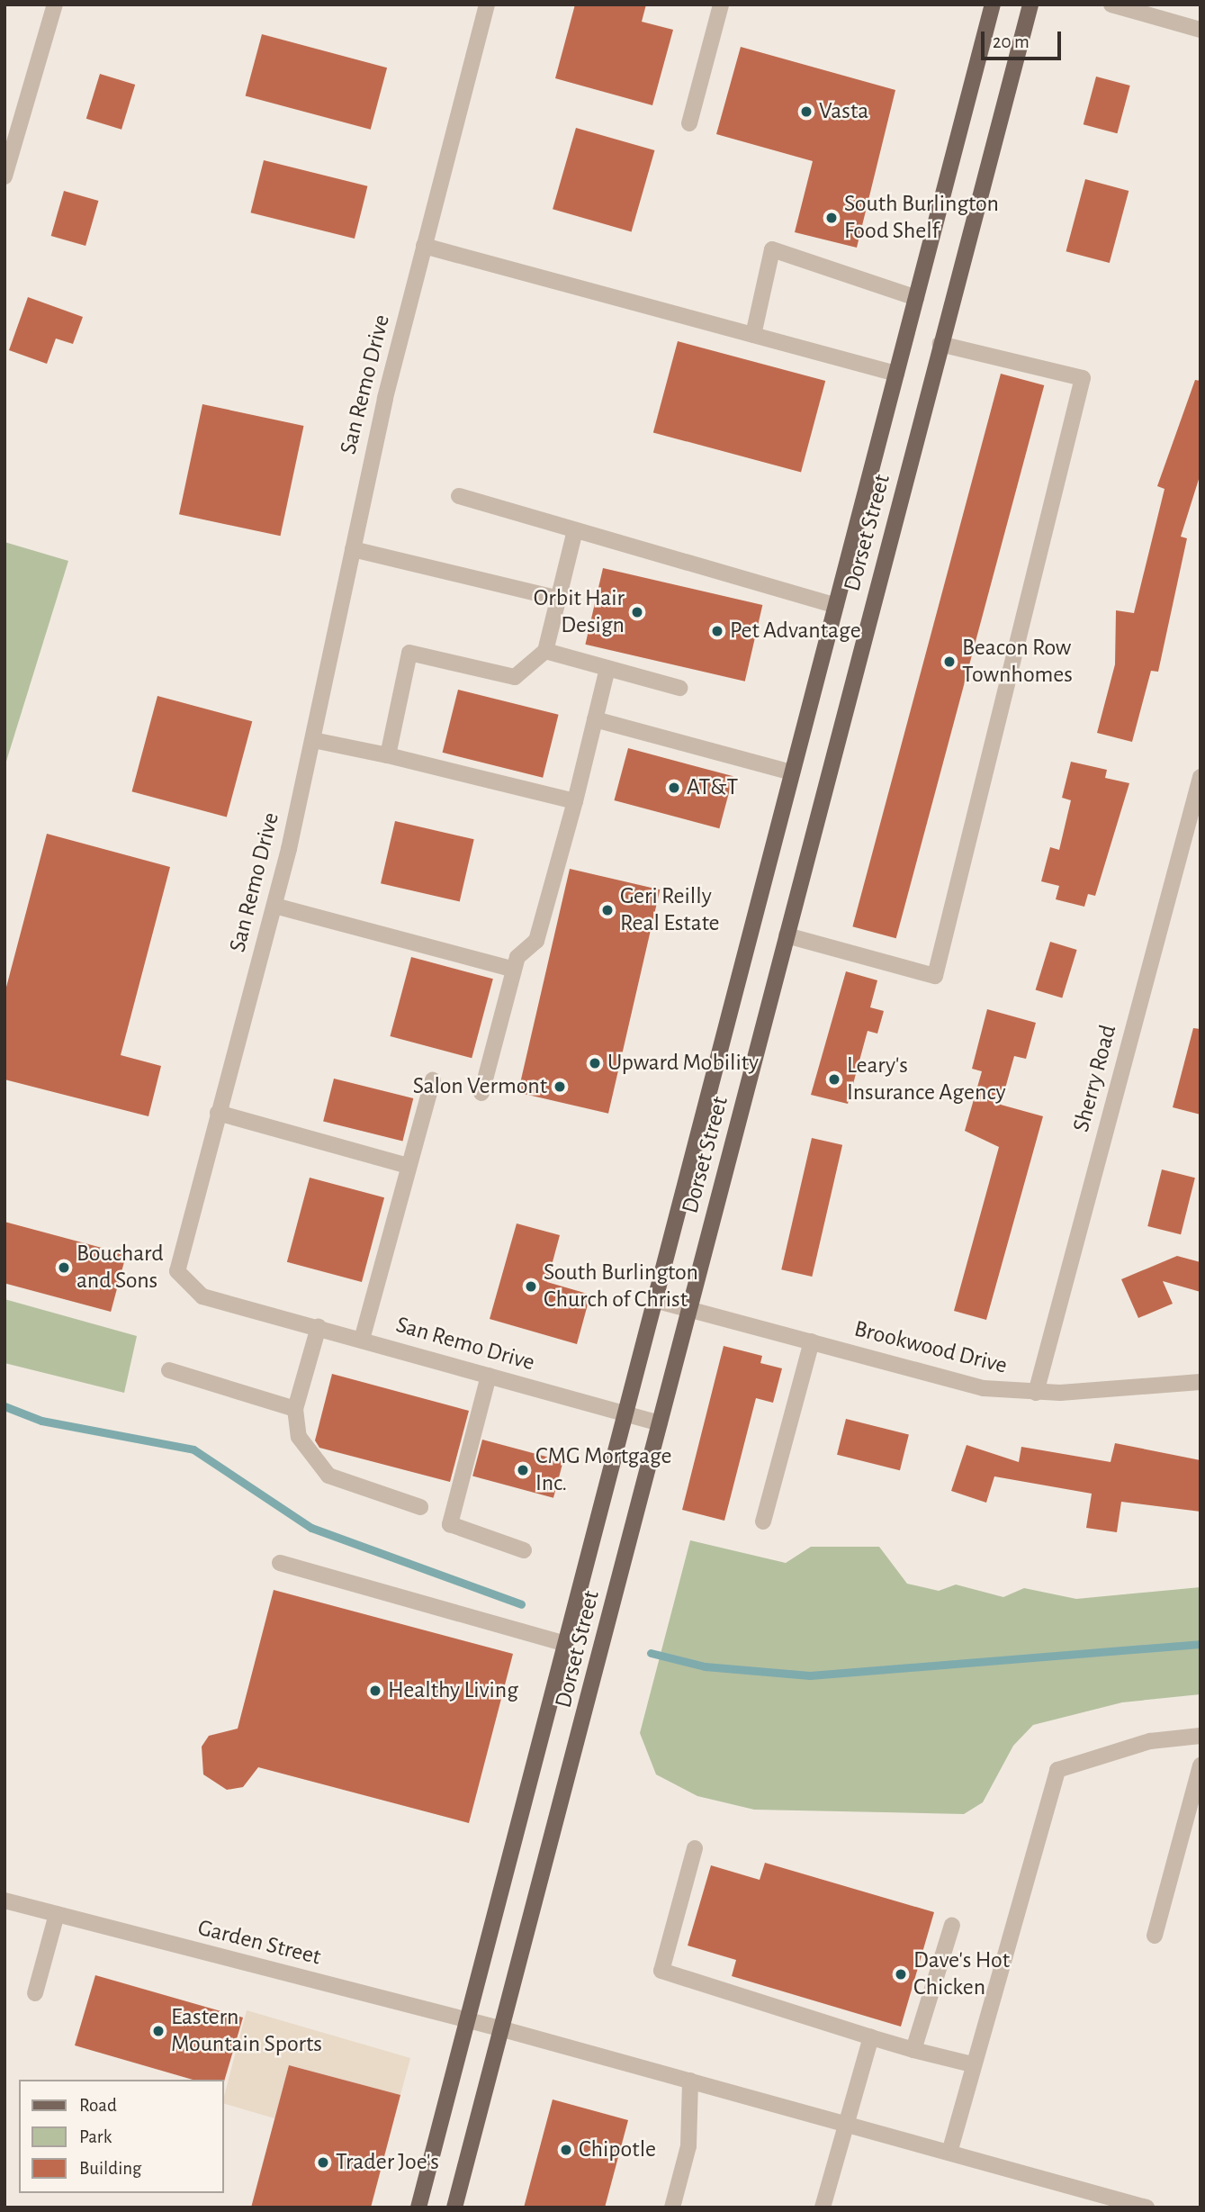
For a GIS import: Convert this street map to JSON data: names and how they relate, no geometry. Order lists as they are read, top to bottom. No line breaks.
{"streets":{"main road":["Dorset Street"],"street":["San Remo Drive","Sherry Road","Brookwood Drive","Garden Street"]},"crossings":[["San Remo Drive","Dorset Street"],["Dorset Street","Brookwood Drive"],["Dorset Street","Garden Street"],["Sherry Road","Brookwood Drive"]],"places":["Vasta","South Burlington Food Shelf","Orbit Hair Design","Pet Advantage","Beacon Row Townhomes","AT&T","Geri Reilly Real Estate","Upward Mobility","Leary's Insurance Agency","Salon Vermont","Bouchard and Sons","South Burlington Church of Christ","CMG Mortgage Inc.","Healthy Living","Dave's Hot Chicken","Eastern Mountain Sports","Chipotle","Trader Joe's"],"legend":["Road","Park","Building"],"scale_bar":"20 m"}
